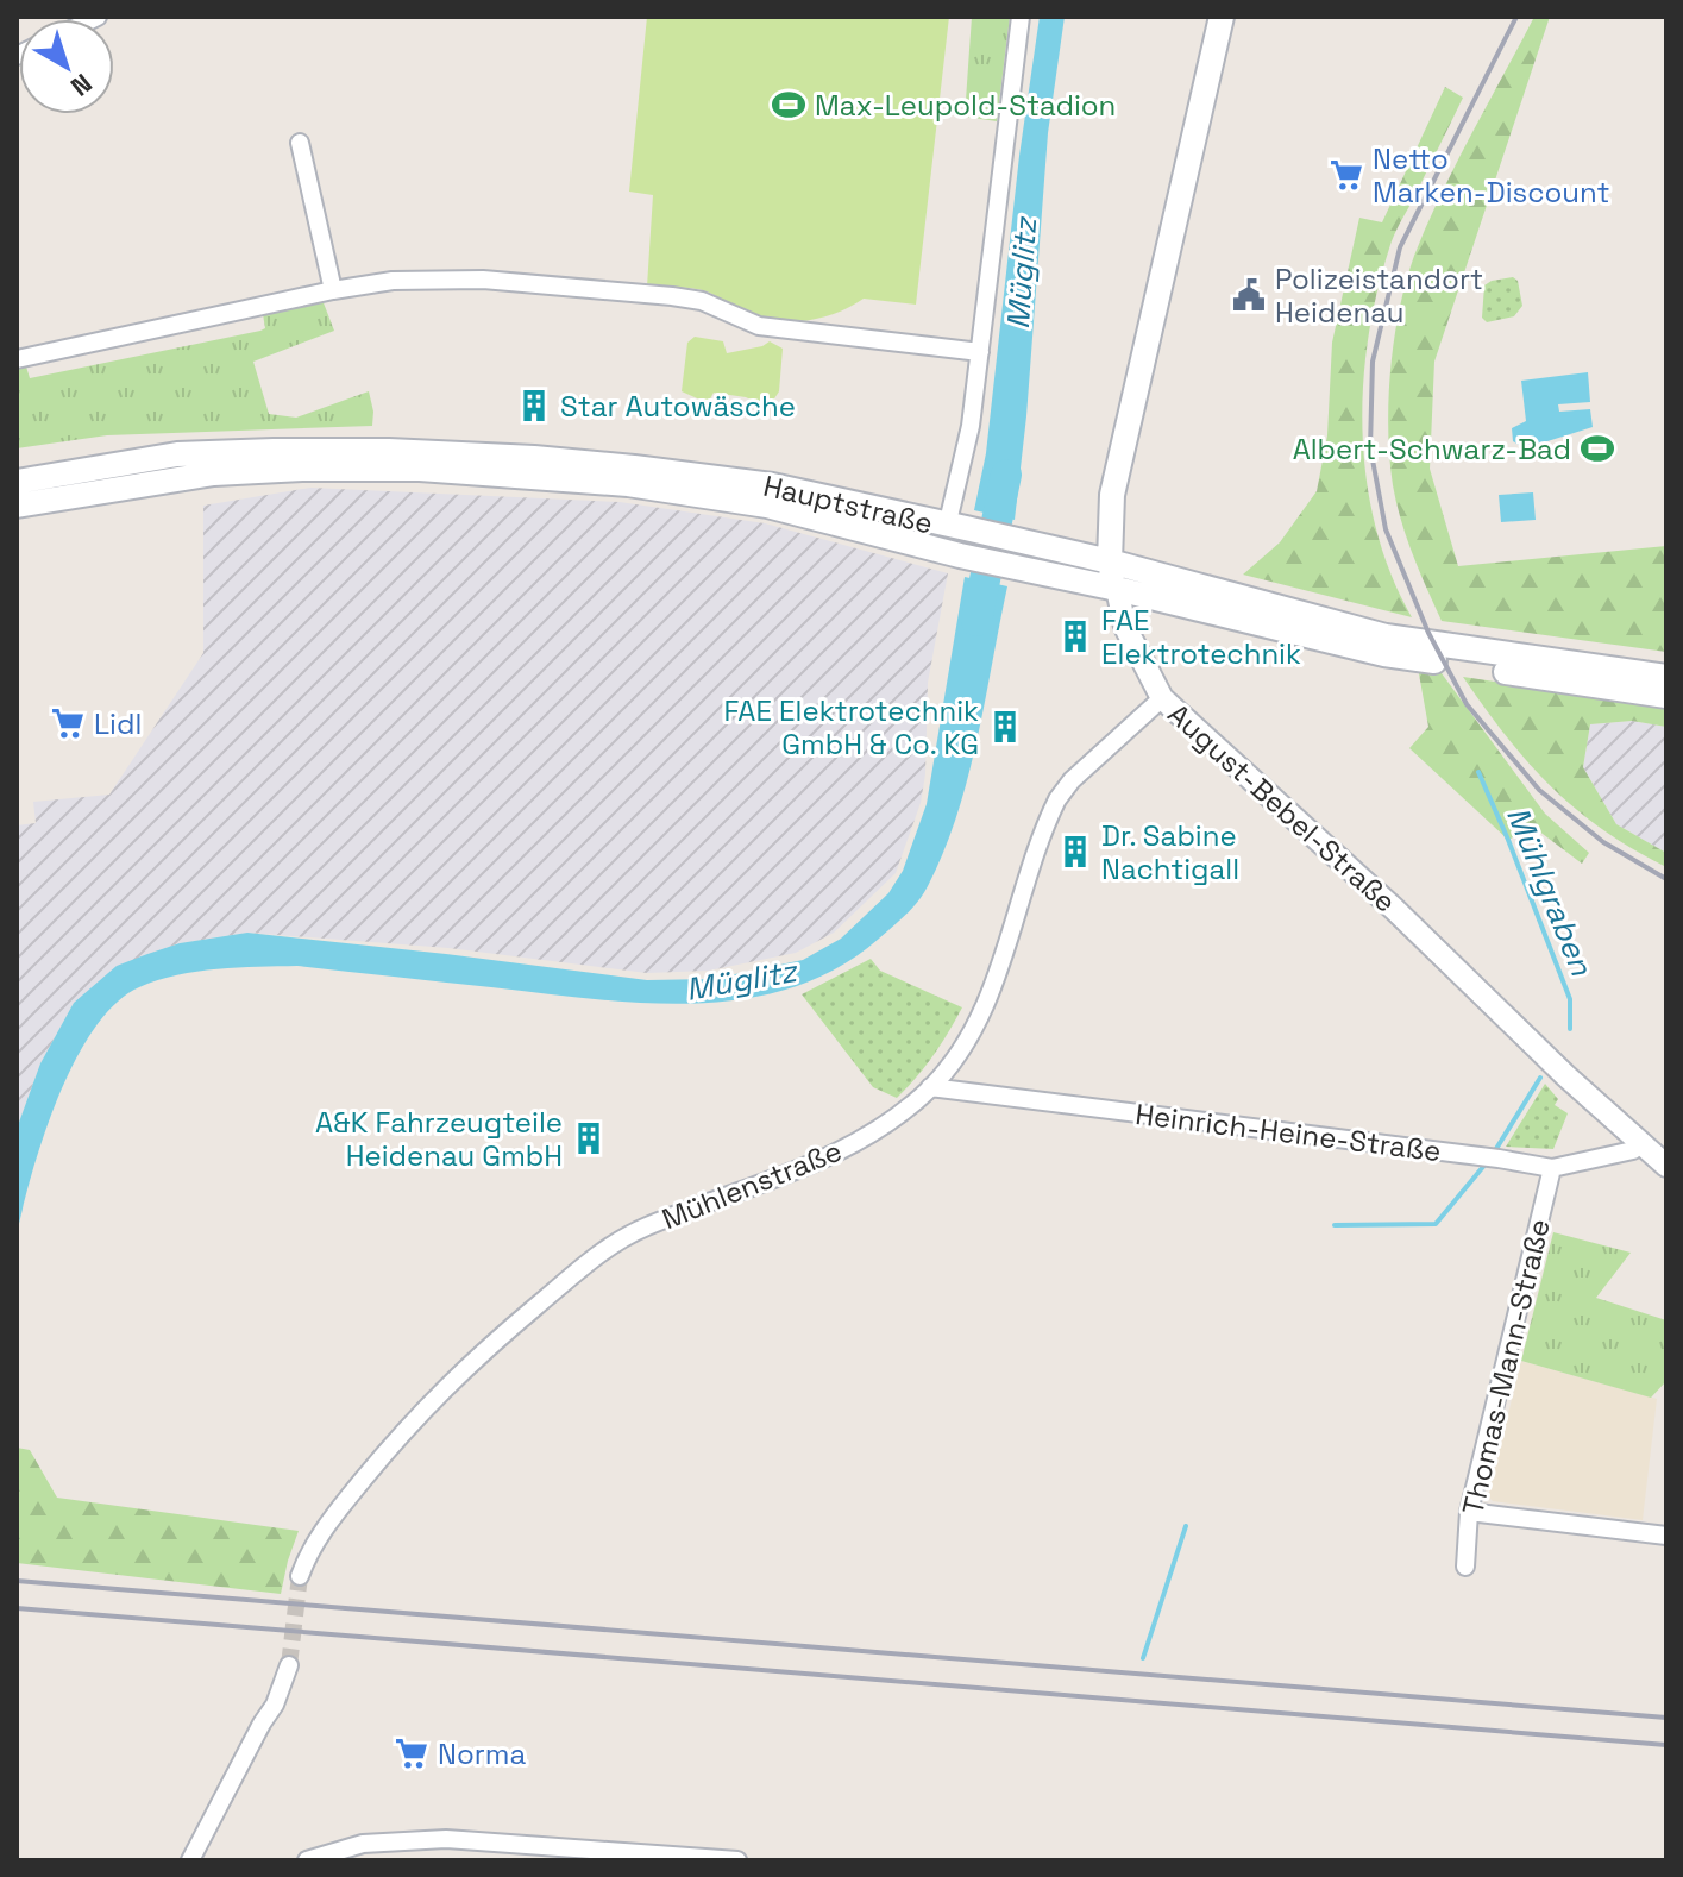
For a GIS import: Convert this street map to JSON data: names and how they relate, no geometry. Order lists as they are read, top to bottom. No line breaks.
{"streets":{"main road":["Hauptstraße","August-Bebel-Straße"],"street":["Heinrich-Heine-Straße","Mühlenstraße","Thomas-Mann-Straße"]},"crossings":[["Hauptstraße","August-Bebel-Straße"],["August-Bebel-Straße","Heinrich-Heine-Straße"],["August-Bebel-Straße","Mühlenstraße"],["Heinrich-Heine-Straße","Mühlenstraße"],["Heinrich-Heine-Straße","Thomas-Mann-Straße"]],"water":["Müglitz","Mühlgraben"],"places":{"sports":["Max-Leupold-Stadion","Albert-Schwarz-Bad"],"supermarket":["Netto Marken-Discount","Lidl","Norma"],"public building":["Polizeistandort Heidenau"],"building":["Star Autowäsche","FAE Elektrotechnik","FAE Elektrotechnik GmbH & Co. KG","Dr. Sabine Nachtigall","A&K Fahrzeugteile Heidenau GmbH"]},"north":"bottom right"}
